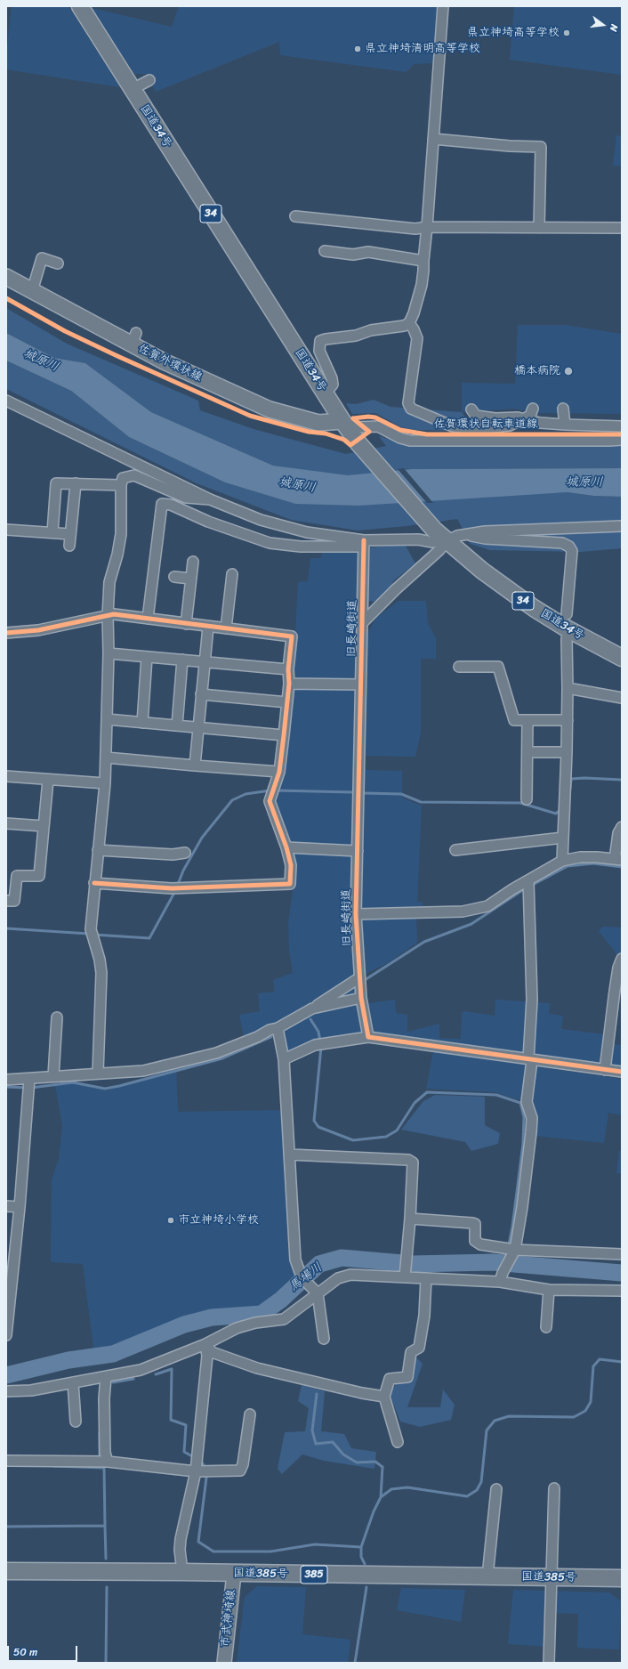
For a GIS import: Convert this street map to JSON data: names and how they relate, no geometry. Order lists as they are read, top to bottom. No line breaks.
{"streets":{"highway":["国道34号","34","国道385号","385"],"main road":["佐賀外環状線","市武神埼線"],"street":["旧長崎街道"],"cycle path":["佐賀環状自転車道線"]},"crossings":[["国道34号","佐賀外環状線"],["国道385号","市武神埼線"]],"water":["城原川","馬場川"],"places":["県立神埼高等学校","県立神埼清明高等学校","橋本病院","市立神埼小学校"],"scale_bar":"50 m","north":"right"}
